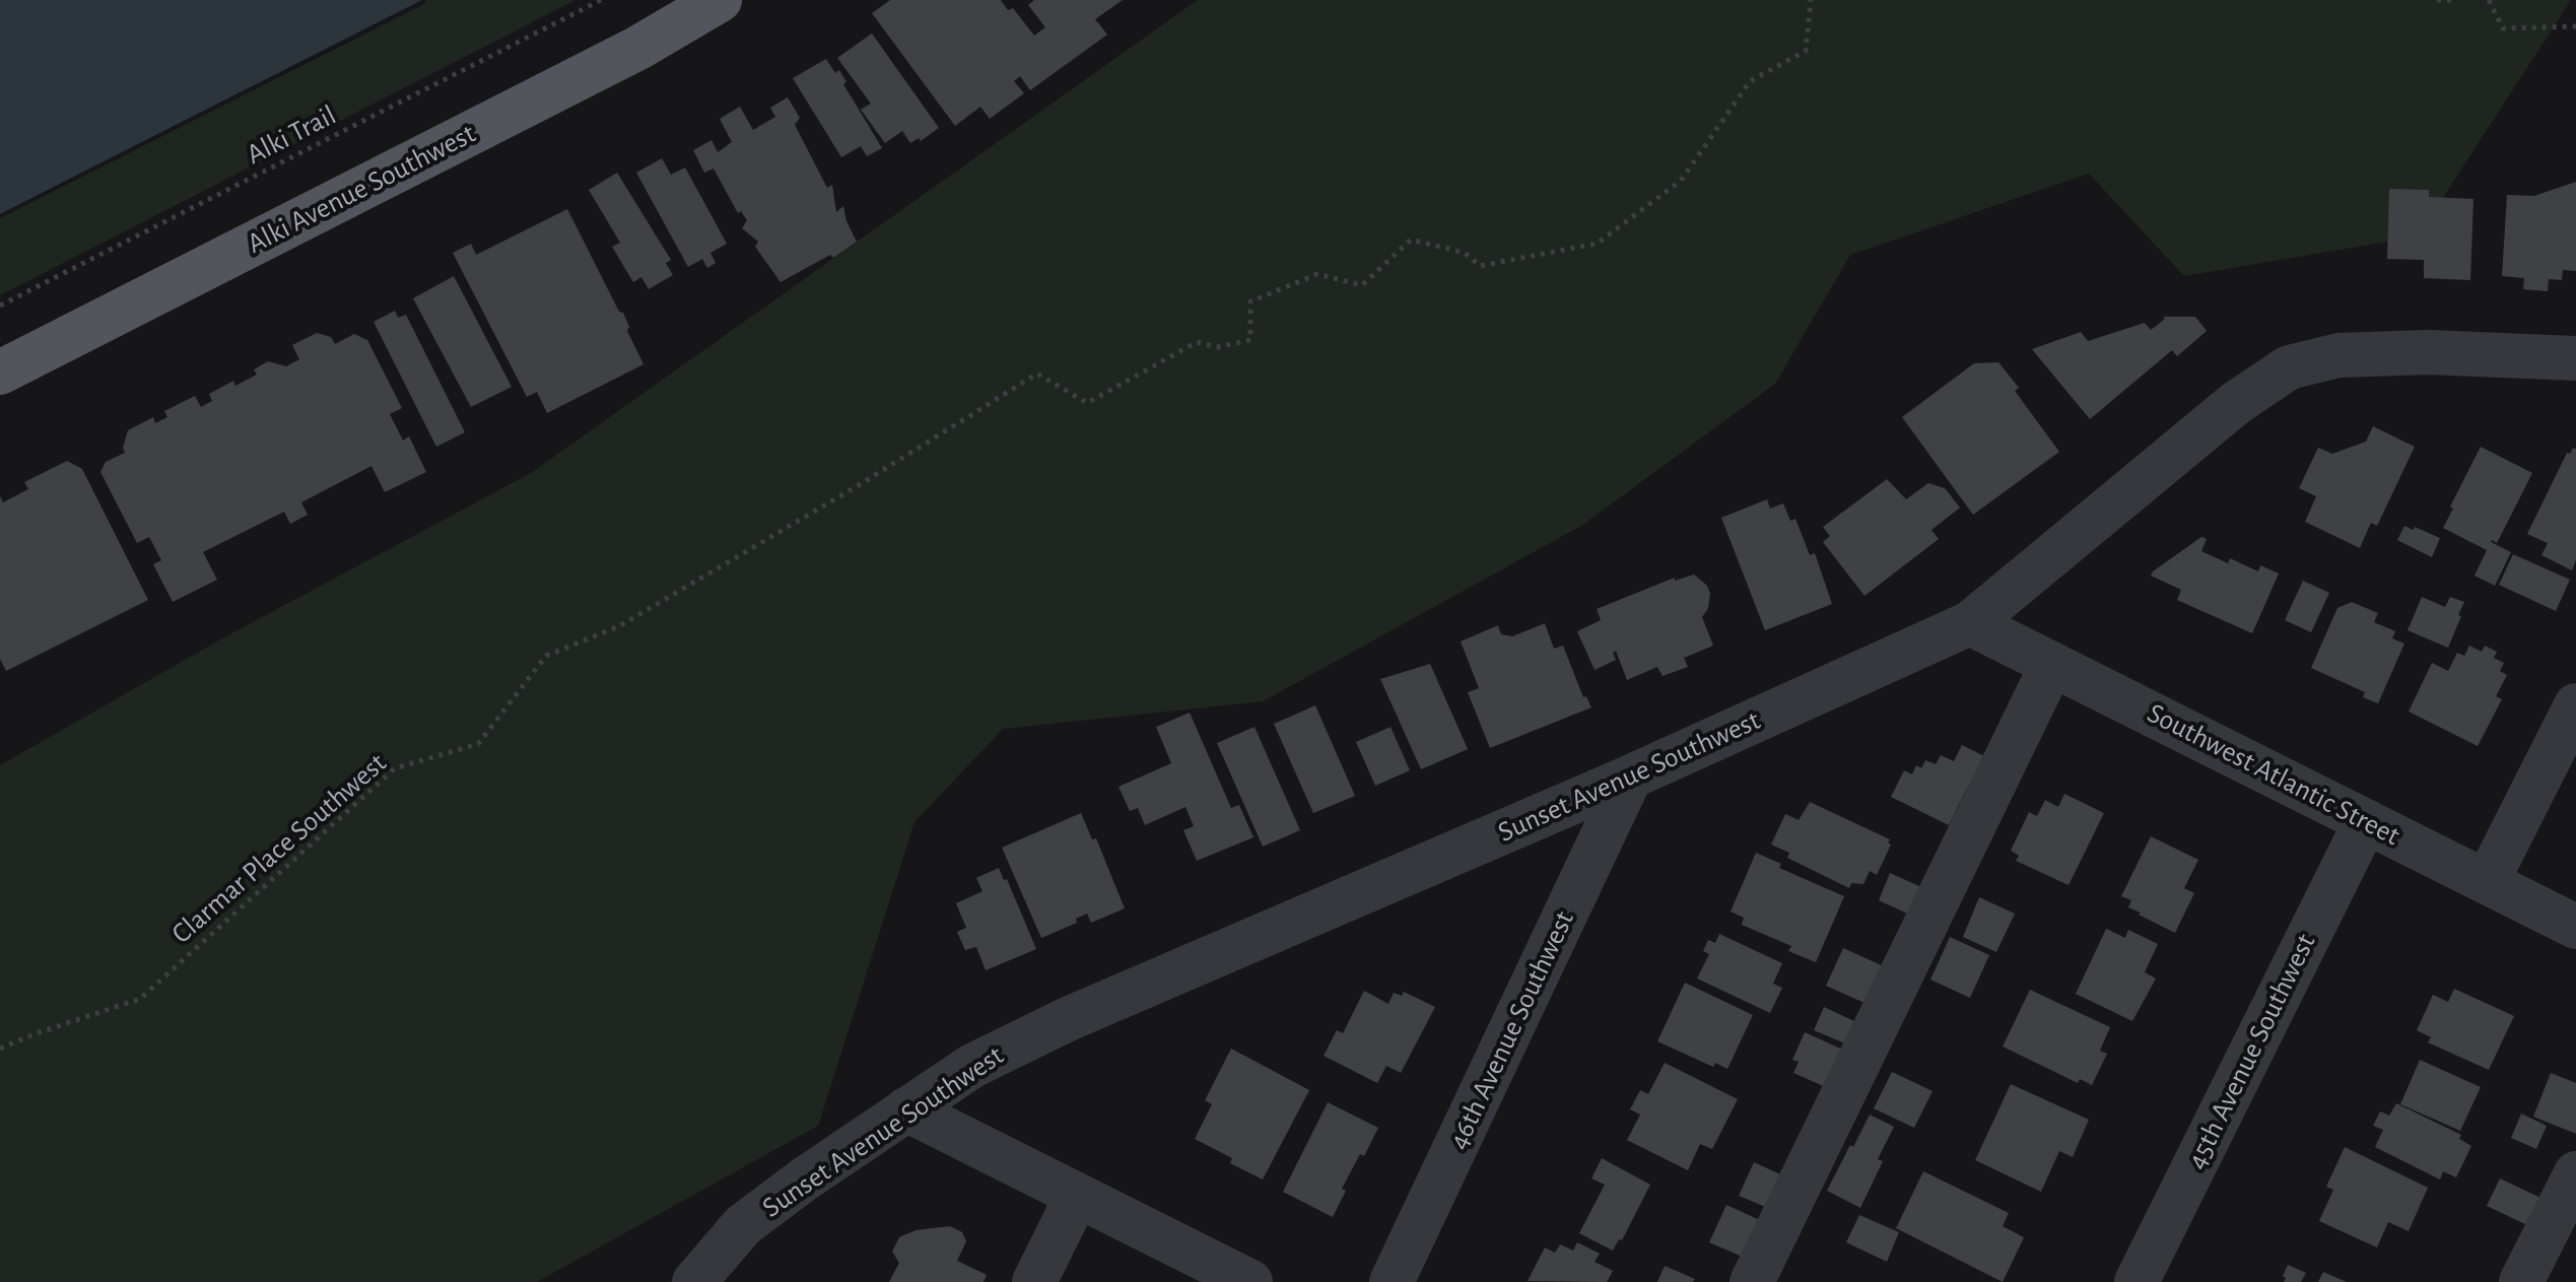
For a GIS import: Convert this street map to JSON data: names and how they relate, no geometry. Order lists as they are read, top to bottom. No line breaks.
{"streets":{"main road":["Alki Avenue Southwest"],"street":["Southwest Atlantic Street","Sunset Avenue Southwest","46th Avenue Southwest","45th Avenue Southwest"],"path":["Alki Trail","Clarmar Place Southwest"]},"crossings":[["Southwest Atlantic Street","Sunset Avenue Southwest"],["Southwest Atlantic Street","45th Avenue Southwest"],["Sunset Avenue Southwest","46th Avenue Southwest"]]}
